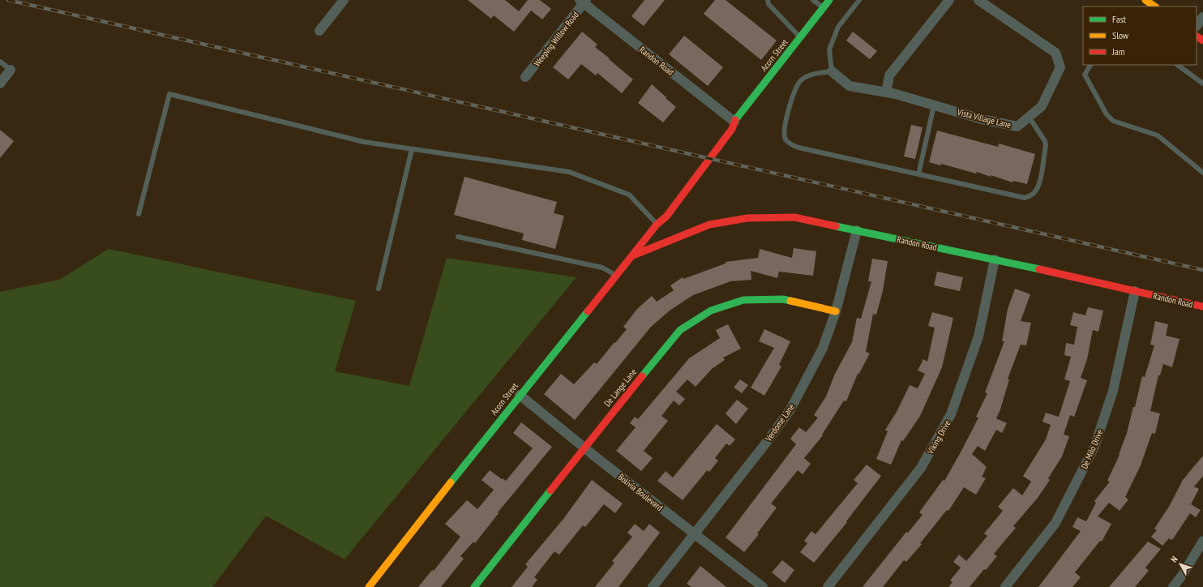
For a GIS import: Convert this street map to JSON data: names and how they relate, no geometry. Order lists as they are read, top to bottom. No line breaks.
{"streets":{"street":["Weeping Willow Road","Acorn Street","Randon Road","Vista Village Lane","De Lange Lane","Verdome Lane","Viking Drive","De Milo Drive","Bolivia Boulevard"]},"crossings":[["Weeping Willow Road","Randon Road"],["Acorn Street","Randon Road"],["Acorn Street","Bolivia Boulevard"],["Randon Road","Verdome Lane"],["Randon Road","Viking Drive"],["Randon Road","De Milo Drive"],["De Lange Lane","Verdome Lane"],["De Lange Lane","Bolivia Boulevard"],["Verdome Lane","Bolivia Boulevard"]],"legend":["Fast","Slow","Jam"],"north":"top left"}
